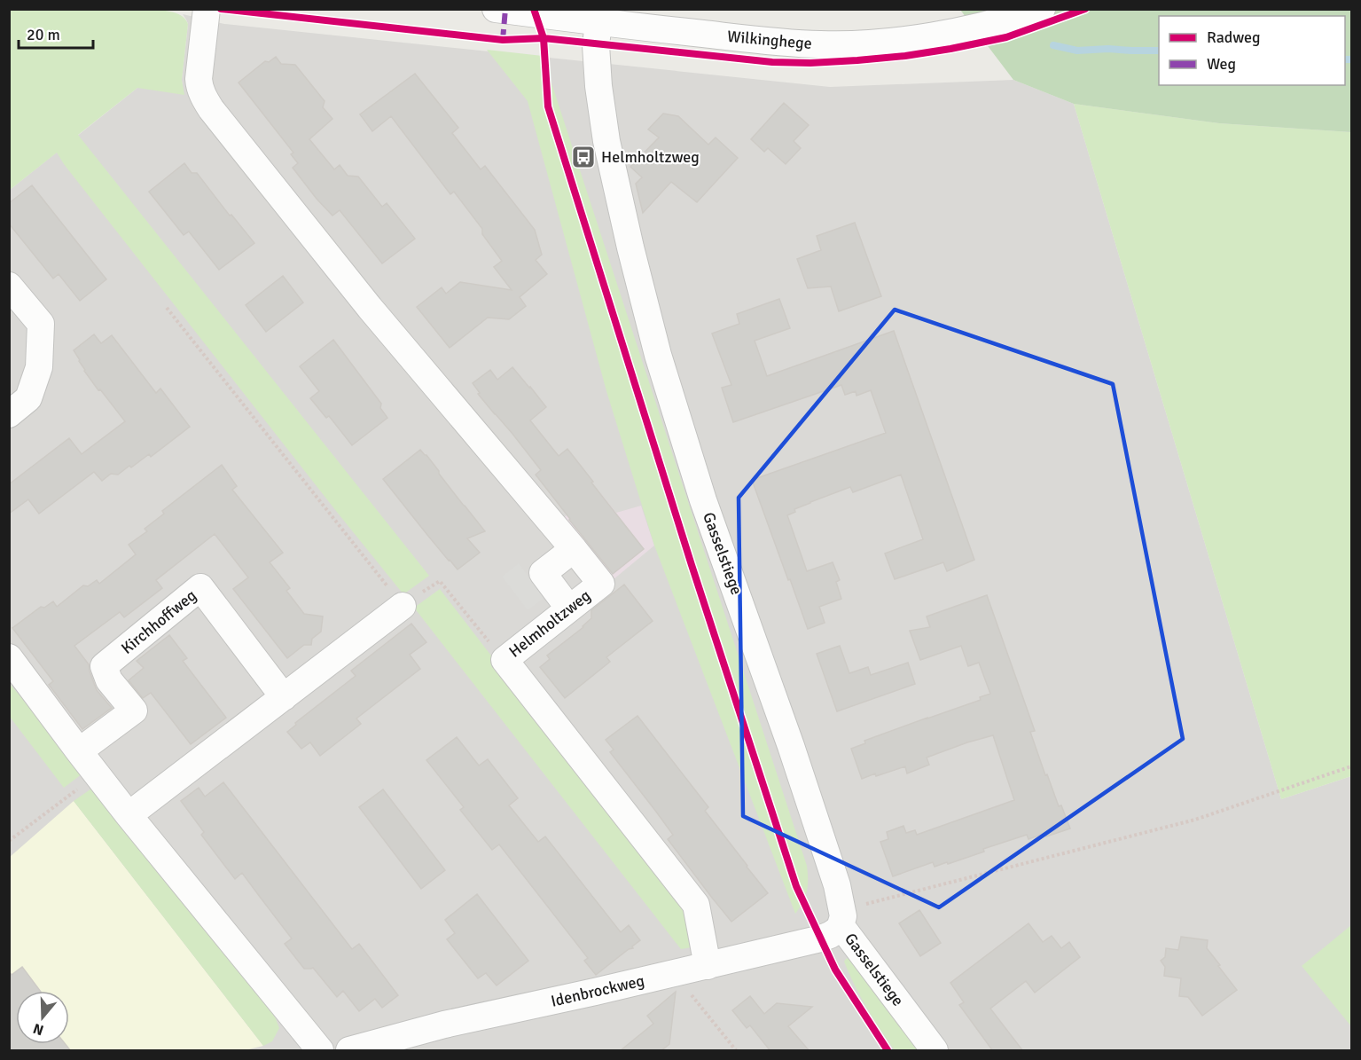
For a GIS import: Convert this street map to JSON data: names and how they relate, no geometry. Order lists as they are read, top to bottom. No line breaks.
{"streets":{"street":["Wilkinghege","Gasselstiege","Kirchhoffweg","Helmholtzweg","Idenbrockweg"]},"crossings":[["Wilkinghege","Gasselstiege"],["Gasselstiege","Idenbrockweg"],["Helmholtzweg","Idenbrockweg"]],"places":{"bus stop":["Helmholtzweg"]},"legend":["Radweg","Weg"],"scale_bar":"20 m","north":"bottom"}
